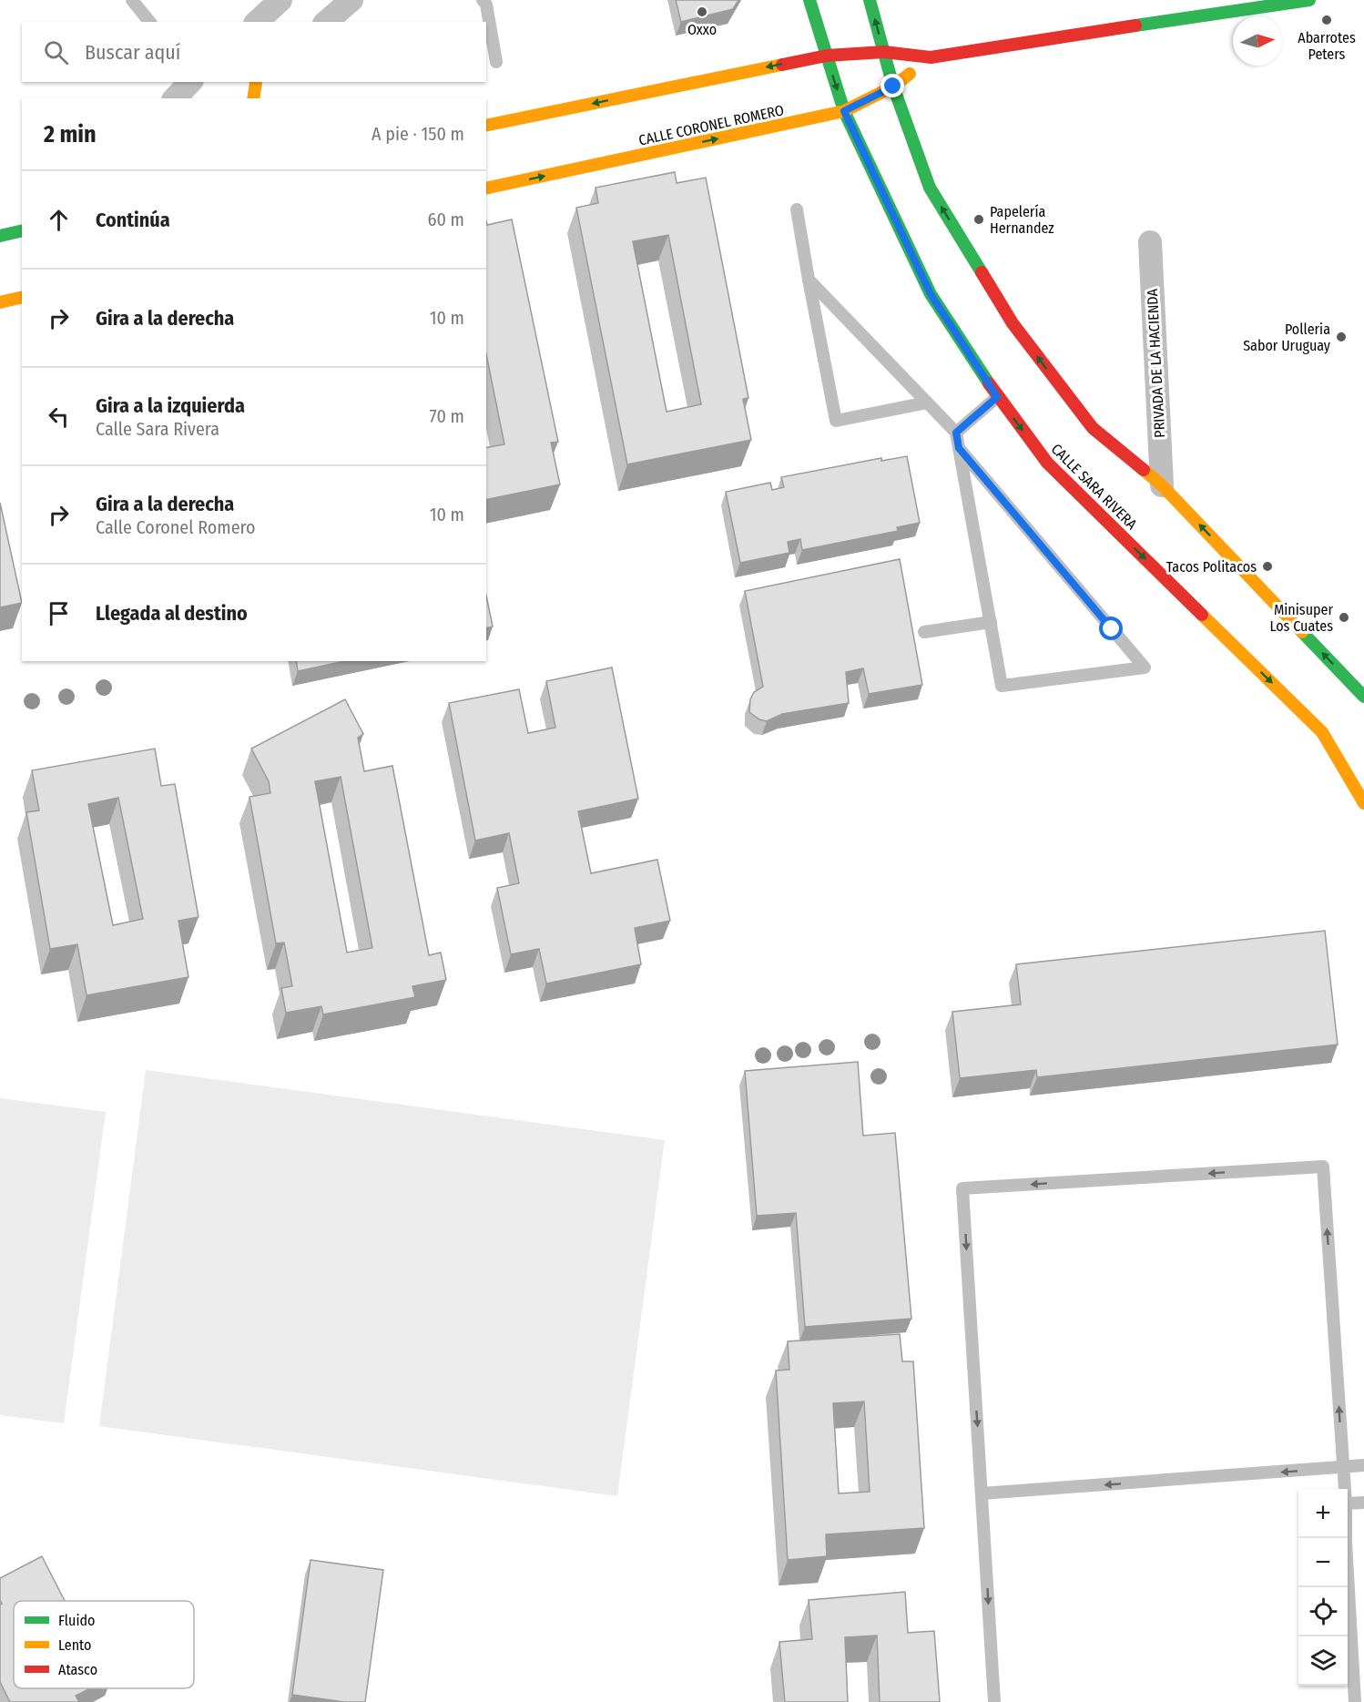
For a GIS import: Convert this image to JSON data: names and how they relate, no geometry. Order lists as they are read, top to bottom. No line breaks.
{"streets":{"street":["CALLE CORONEL ROMERO","PRIVADA DE LA HACIENDA","CALLE SARA RIVERA"]},"crossings":[["CALLE CORONEL ROMERO","CALLE SARA RIVERA"]],"places":["Oxxo","Abarrotes Peters","Papelería Hernandez","Polleria Sabor Uruguay","Tacos Politacos","Minisuper Los Cuates"],"legend":["Fluido","Lento","Atasco"],"north":"right","page":{"search":"Buscar aquí","heading":["2 min","A pie · 150 m"],"list":[["Continúa","60 m"],["Gira a la derecha","10 m"],["Gira a la izquierda","Calle Sara Rivera","70 m"],["Gira a la derecha","Calle Coronel Romero","10 m"],"Llegada al destino"],"map_buttons":["+","−"]}}
